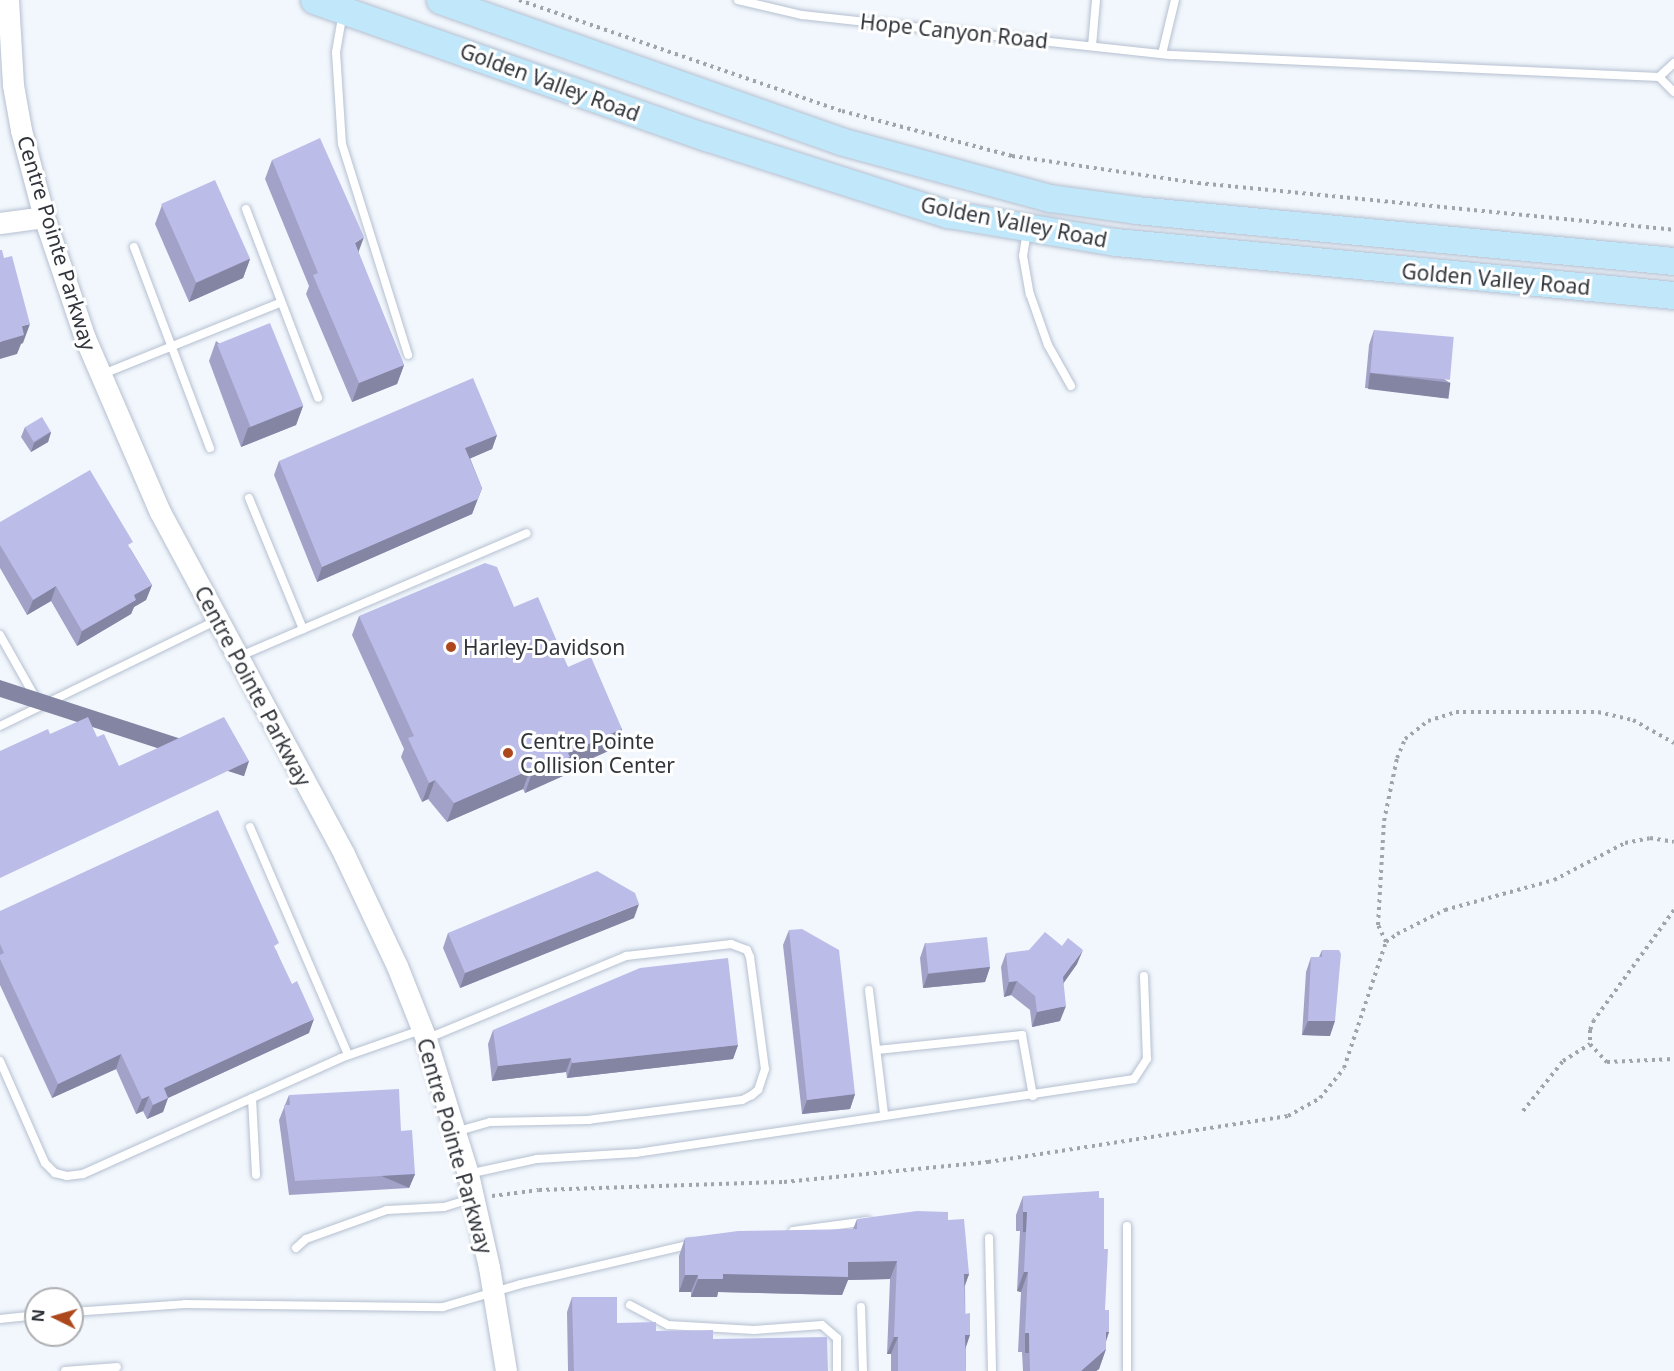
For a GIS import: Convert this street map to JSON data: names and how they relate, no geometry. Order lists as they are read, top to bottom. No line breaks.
{"streets":{"main road":["Golden Valley Road"],"street":["Centre Pointe Parkway"],"lane":["Hope Canyon Road"]},"places":["Harley-Davidson","Centre Pointe Collision Center"],"north":"left"}
